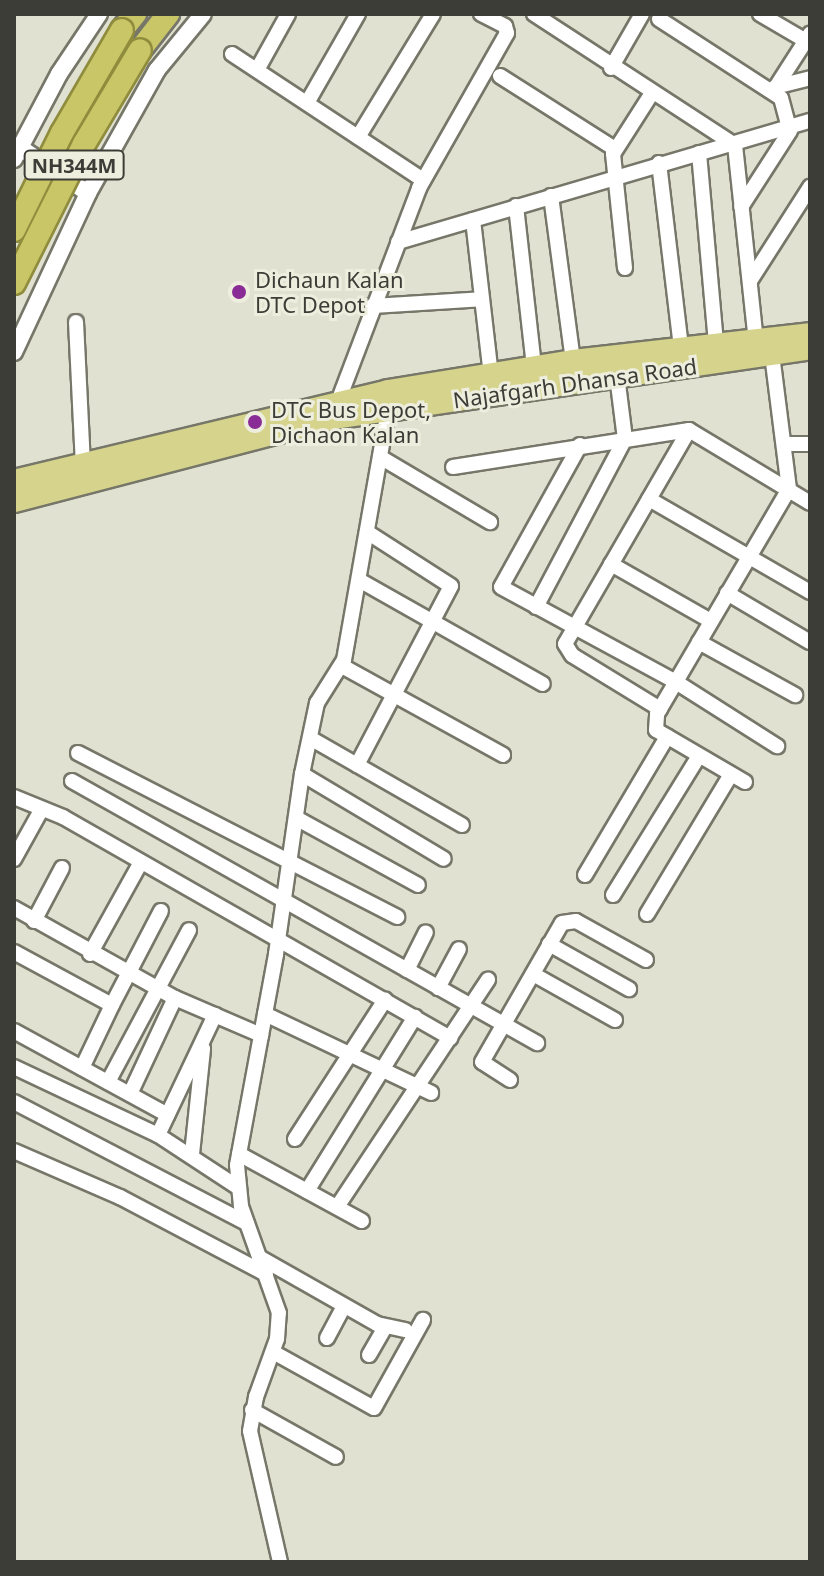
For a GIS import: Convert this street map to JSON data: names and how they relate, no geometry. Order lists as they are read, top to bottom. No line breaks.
{"streets":{"highway":["NH344M"],"main road":["Najafgarh Dhansa Road"]},"places":["Dichaun Kalan DTC Depot","DTC Bus Depot, Dichaon Kalan"]}
